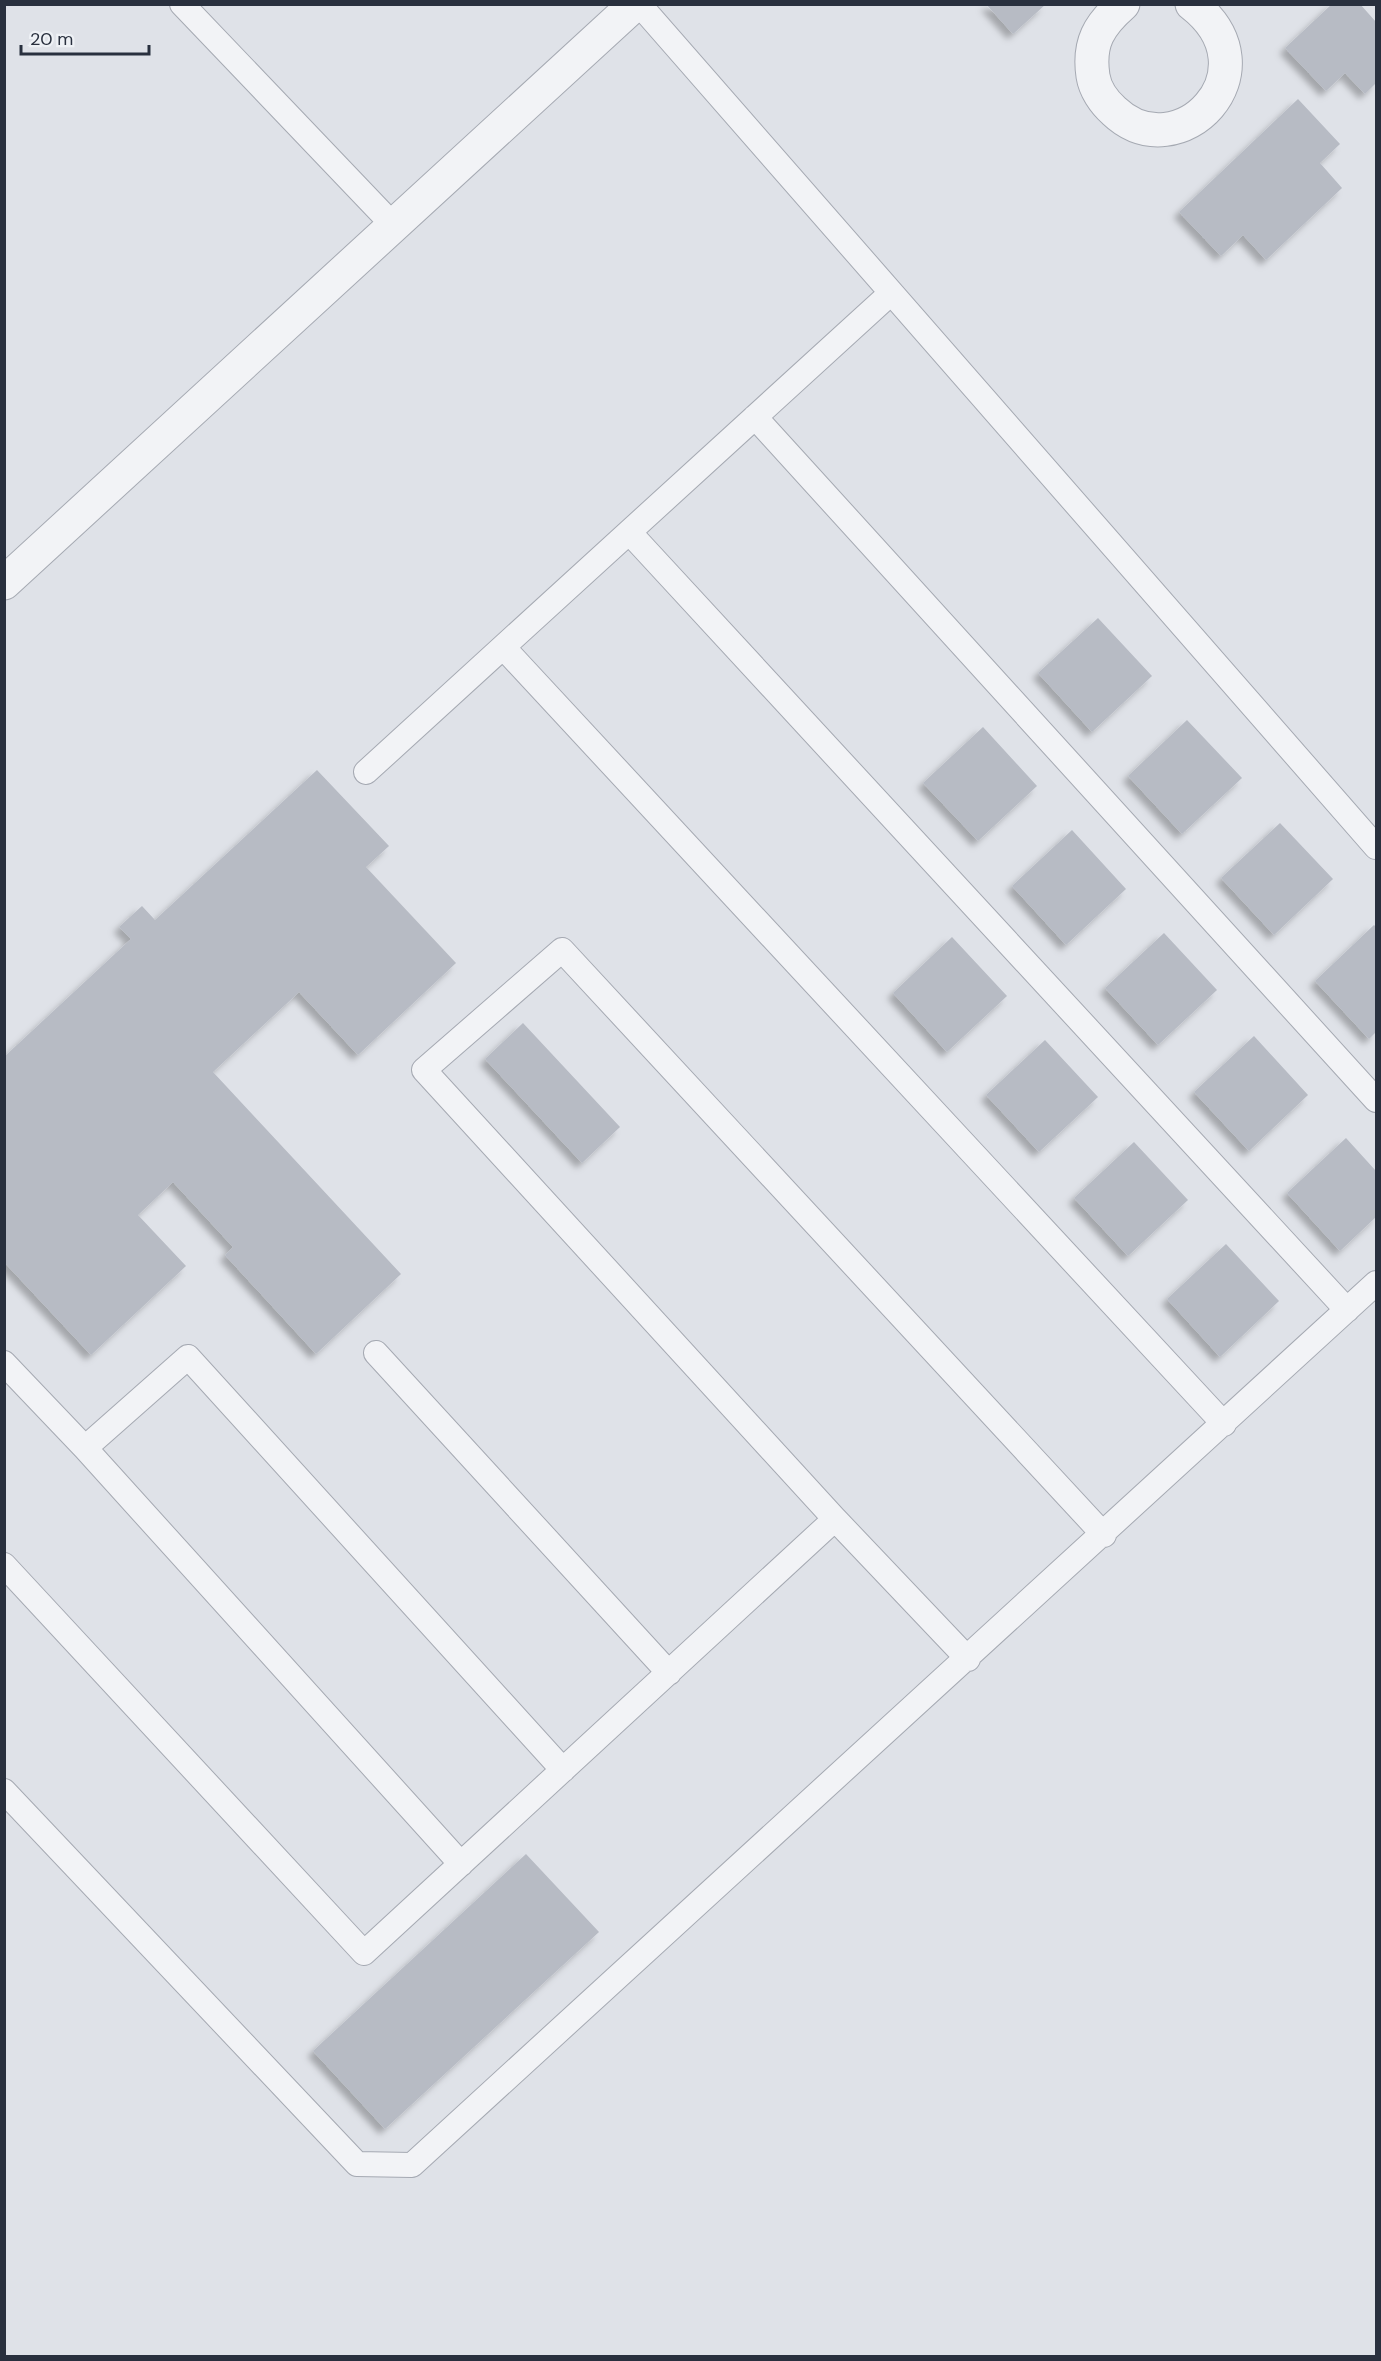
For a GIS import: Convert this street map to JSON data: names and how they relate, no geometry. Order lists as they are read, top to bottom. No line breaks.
{"scale_bar":"20 m"}
